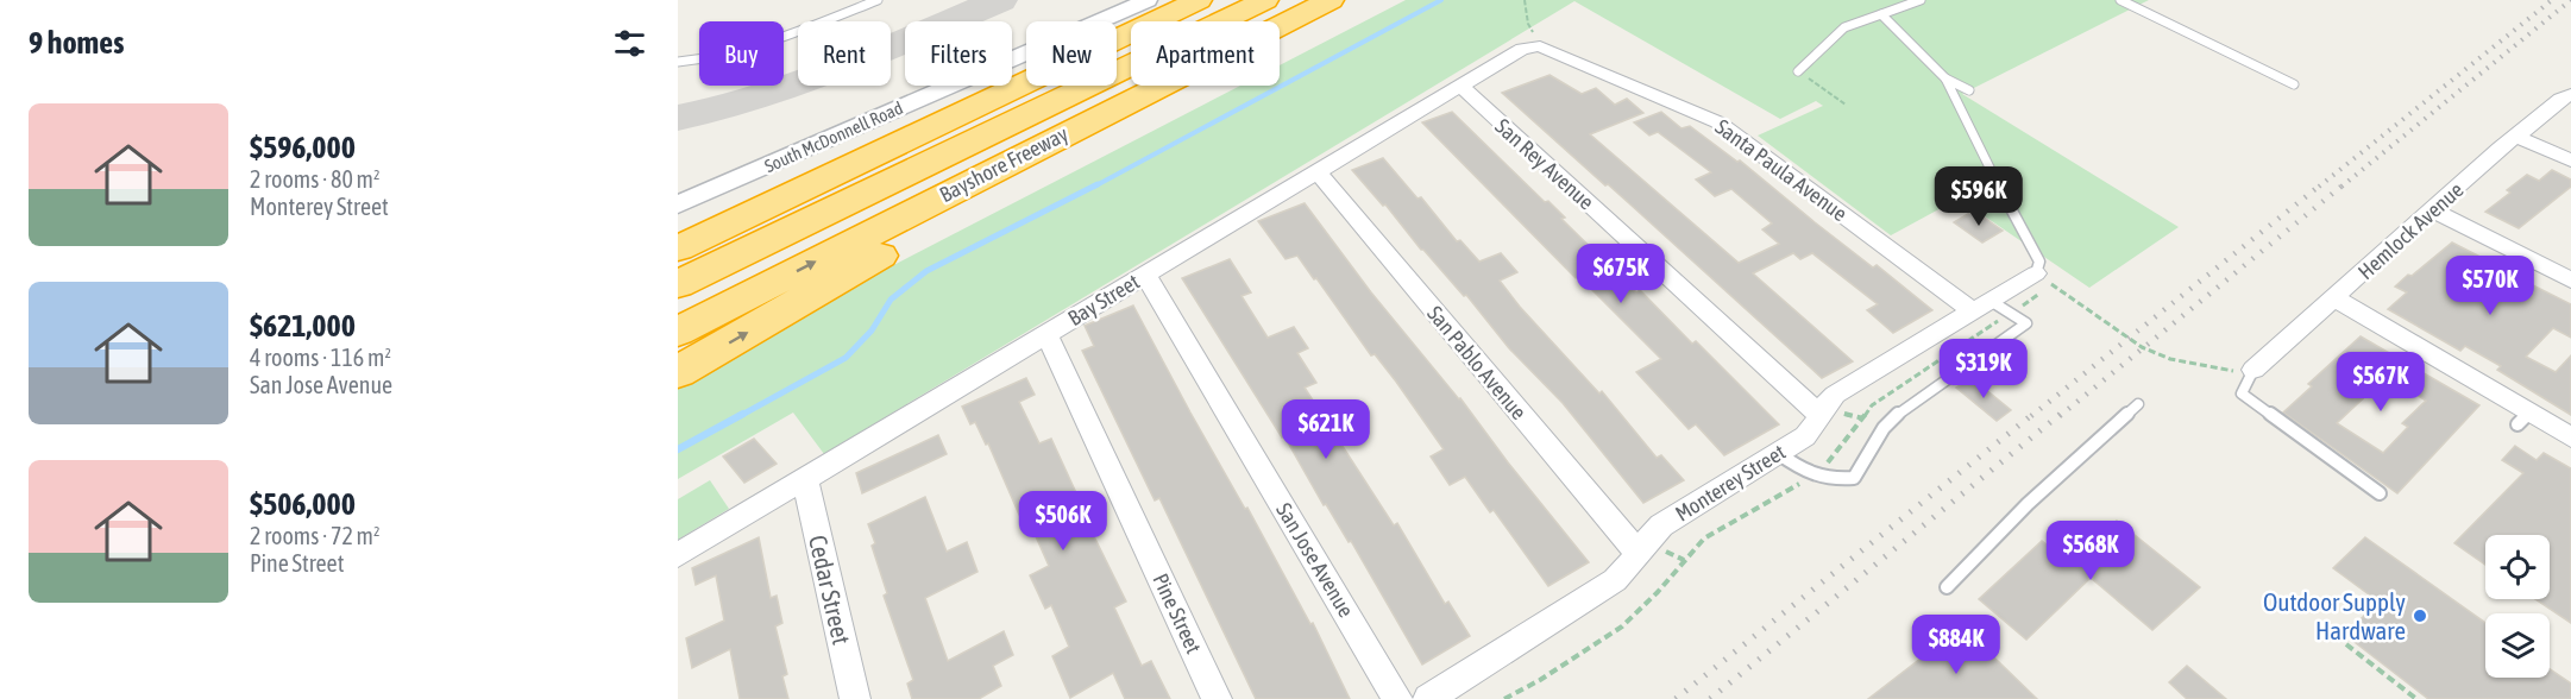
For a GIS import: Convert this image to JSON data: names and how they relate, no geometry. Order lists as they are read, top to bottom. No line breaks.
{"streets":{"highway":["Bayshore Freeway"],"street":["South McDonnell Road","San Rey Avenue","Santa Paula Avenue","Hemlock Avenue","Bay Street","San Pablo Avenue","Monterey Street","San Jose Avenue","Cedar Street","Pine Street"]},"crossings":[["San Rey Avenue","Bay Street"],["San Rey Avenue","Monterey Street"],["Santa Paula Avenue","Bay Street"],["Santa Paula Avenue","Monterey Street"],["Bay Street","San Pablo Avenue"],["Bay Street","San Jose Avenue"],["Bay Street","Cedar Street"],["Bay Street","Pine Street"],["San Pablo Avenue","Monterey Street"]],"places":["Outdoor Supply Hardware"],"page":{"heading":"9 homes","chip":["Buy","Rent","Filters","New","Apartment"],"list":[{"name":"$596,000","note":"2 rooms · 80 m² · Monterey Street"},{"name":"$621,000","note":"4 rooms · 116 m² · San Jose Avenue"},{"name":"$506,000","note":"2 rooms · 72 m² · Pine Street"}],"price":["$596K","$675K","$570K","$319K","$567K","$621K","$506K","$568K","$884K"]}}
